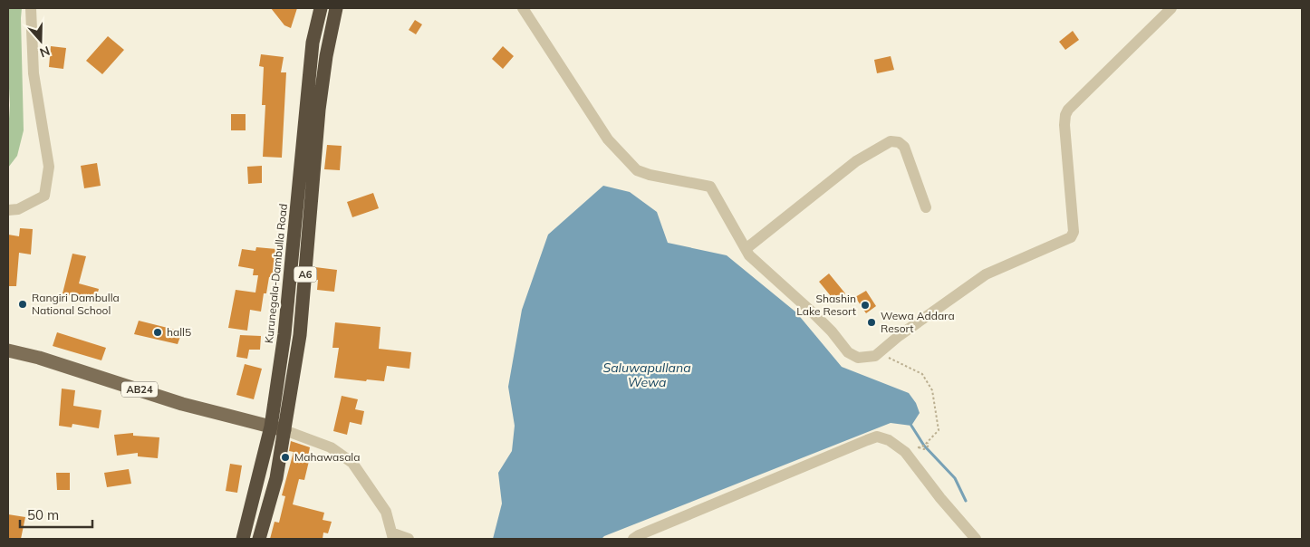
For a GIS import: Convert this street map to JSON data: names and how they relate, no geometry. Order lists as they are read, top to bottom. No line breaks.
{"streets":{"highway":["Kurunegala-Dambulla Road","A6"],"main road":["AB24"]},"crossings":[["Kurunegala-Dambulla Road","AB24"]],"water":["Saluwapullana Wewa"],"places":["Rangiri Dambulla National School","Shashin Lake Resort","Wewa Addara Resort","hall5","Mahawasala"],"scale_bar":"50 m","north":"bottom"}
